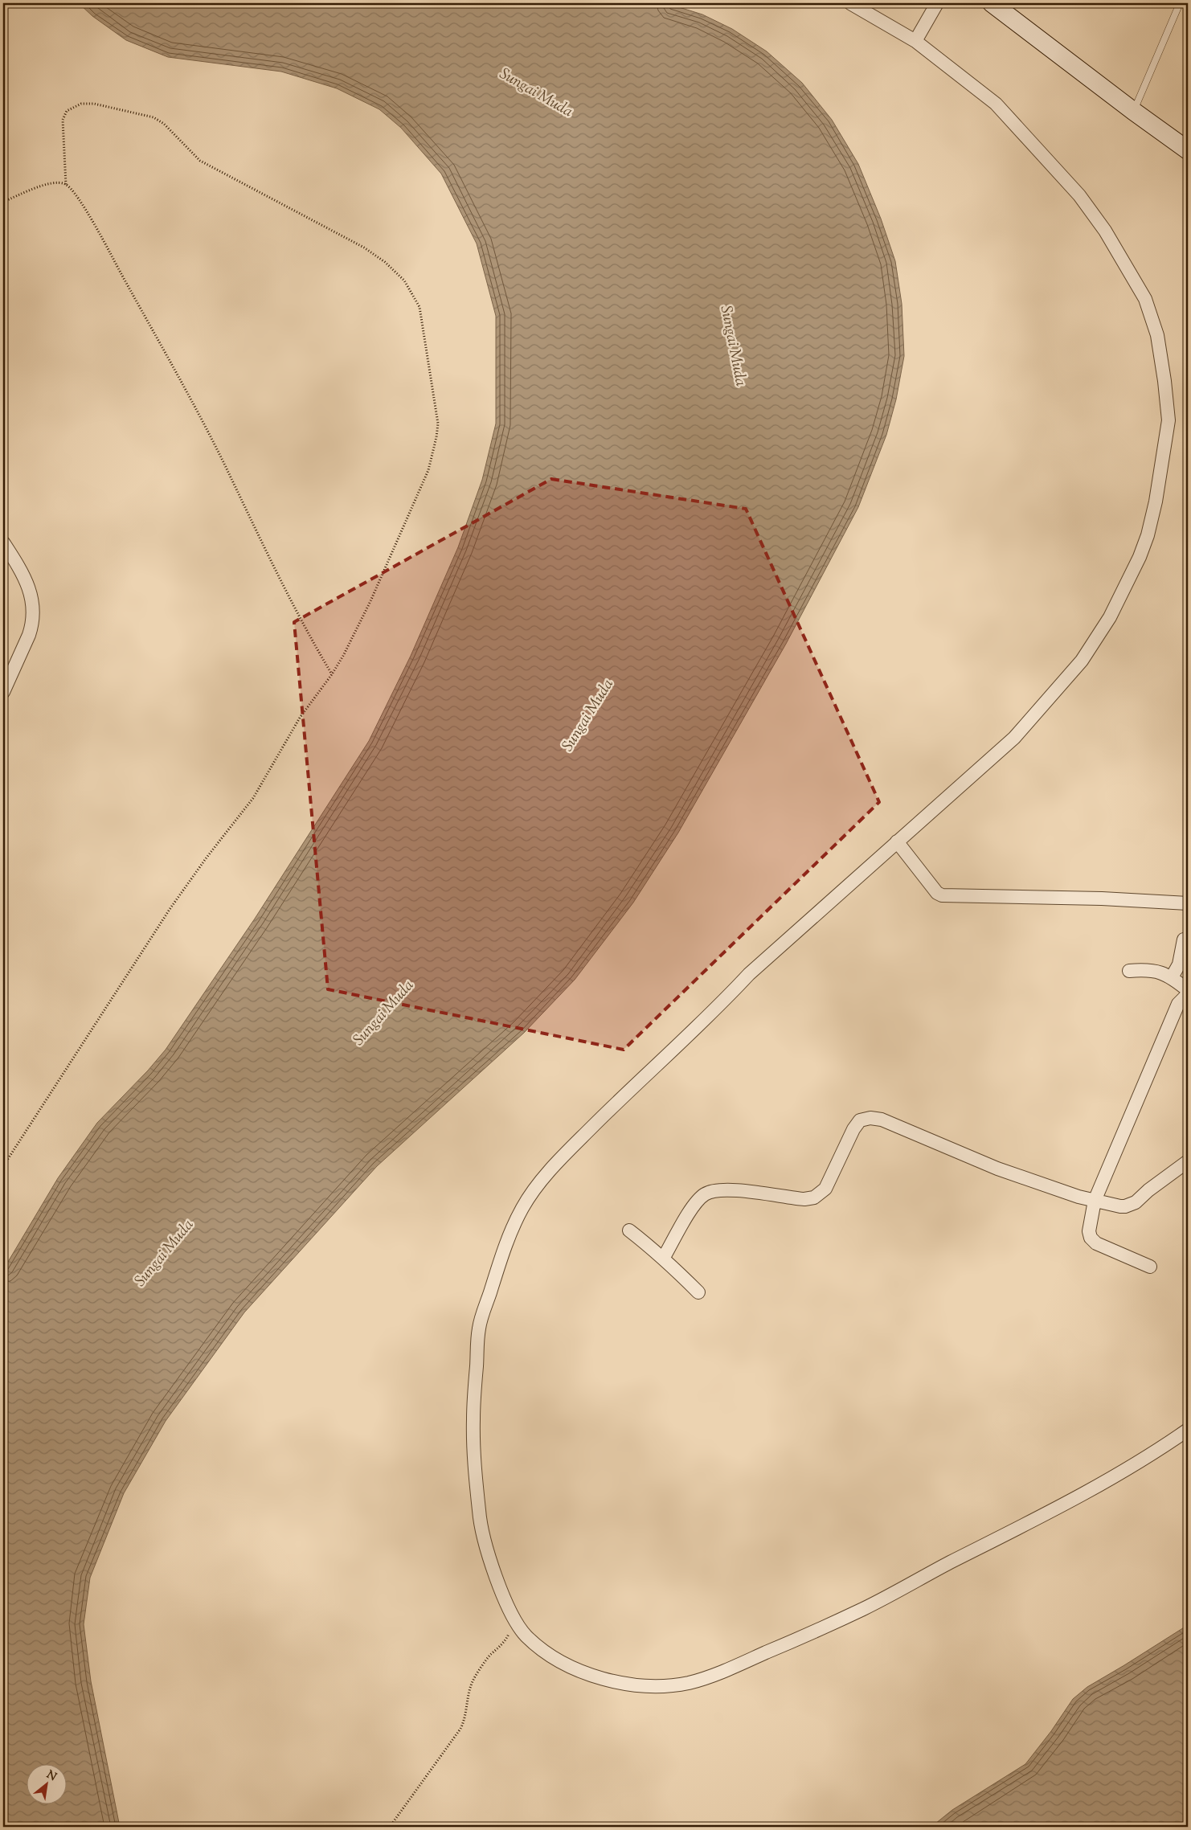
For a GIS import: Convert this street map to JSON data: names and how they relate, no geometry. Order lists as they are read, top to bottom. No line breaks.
{"water":["Sungai Muda"],"north":"top right"}
